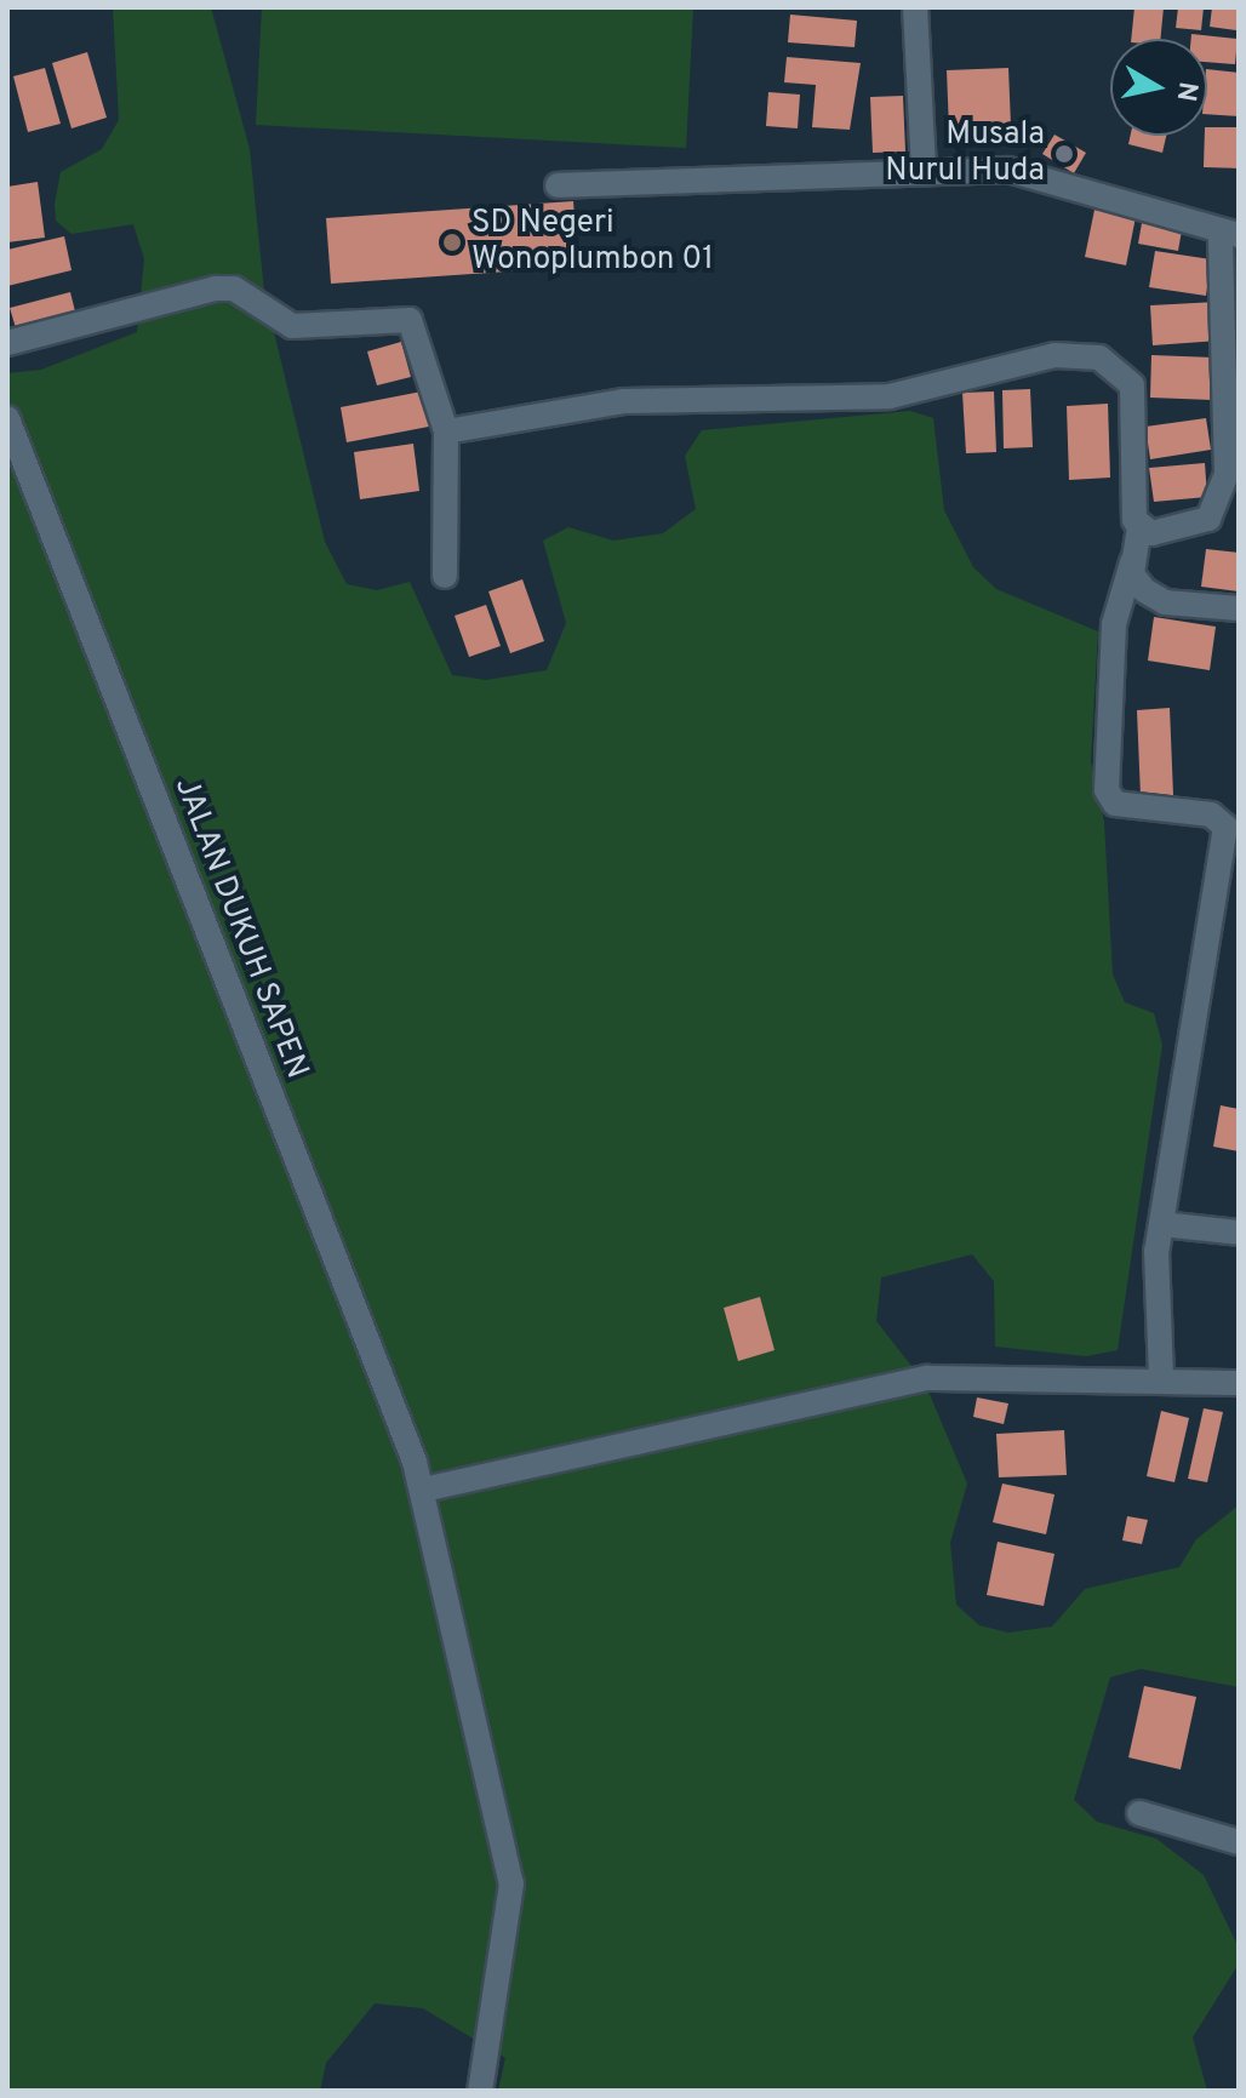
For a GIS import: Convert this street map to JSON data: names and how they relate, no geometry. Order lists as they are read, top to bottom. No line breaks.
{"streets":{"street":["JALAN DUKUH SAPEN"]},"places":["Musala Nurul Huda","SD Negeri Wonoplumbon 01"],"north":"right"}
